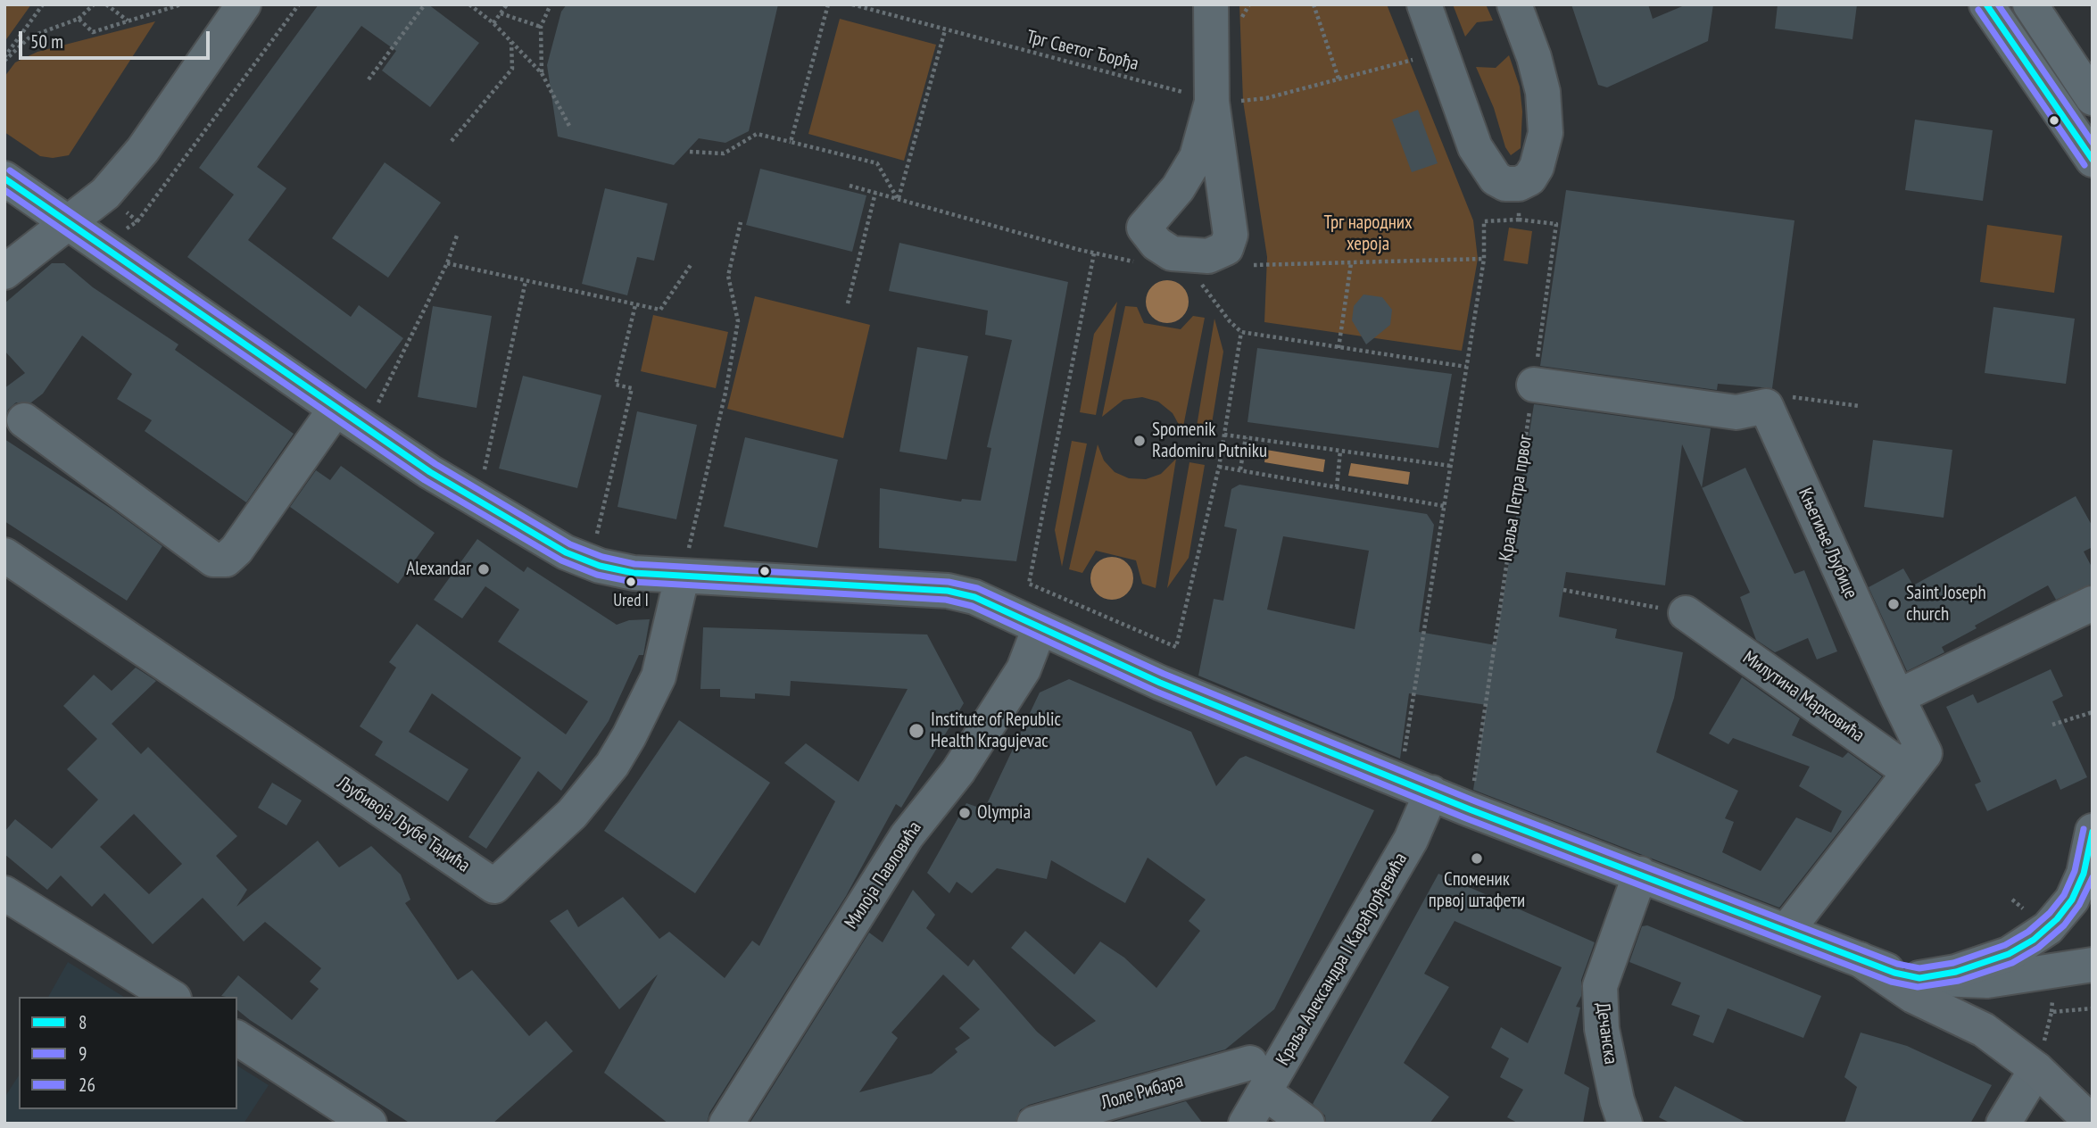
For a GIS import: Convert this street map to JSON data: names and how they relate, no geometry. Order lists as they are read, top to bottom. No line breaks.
{"streets":{"street":["Књегиње Љубице","Милутина Марковића","Љубивоја Љубе Тадића","Милоја Павловића","Краља Александра I Карађорђевића","Дечанска","Лоле Рибара"],"path":["Трг Светог Ђорђа","Краља Петра првог"]},"crossings":[["Краља Александра I Карађорђевића","Лоле Рибара"]],"parks":["Трг народних хероја"],"places":["Spomenik Radomiru Putniku","Alexandar","Ured I","Saint Joseph church","Institute of Republic Health Kragujevac","Olympia","Споменик првој штафети"],"lines":["transit line 8","transit line 26","transit line 9"],"legend":["8","9","26"],"scale_bar":"50 m"}
